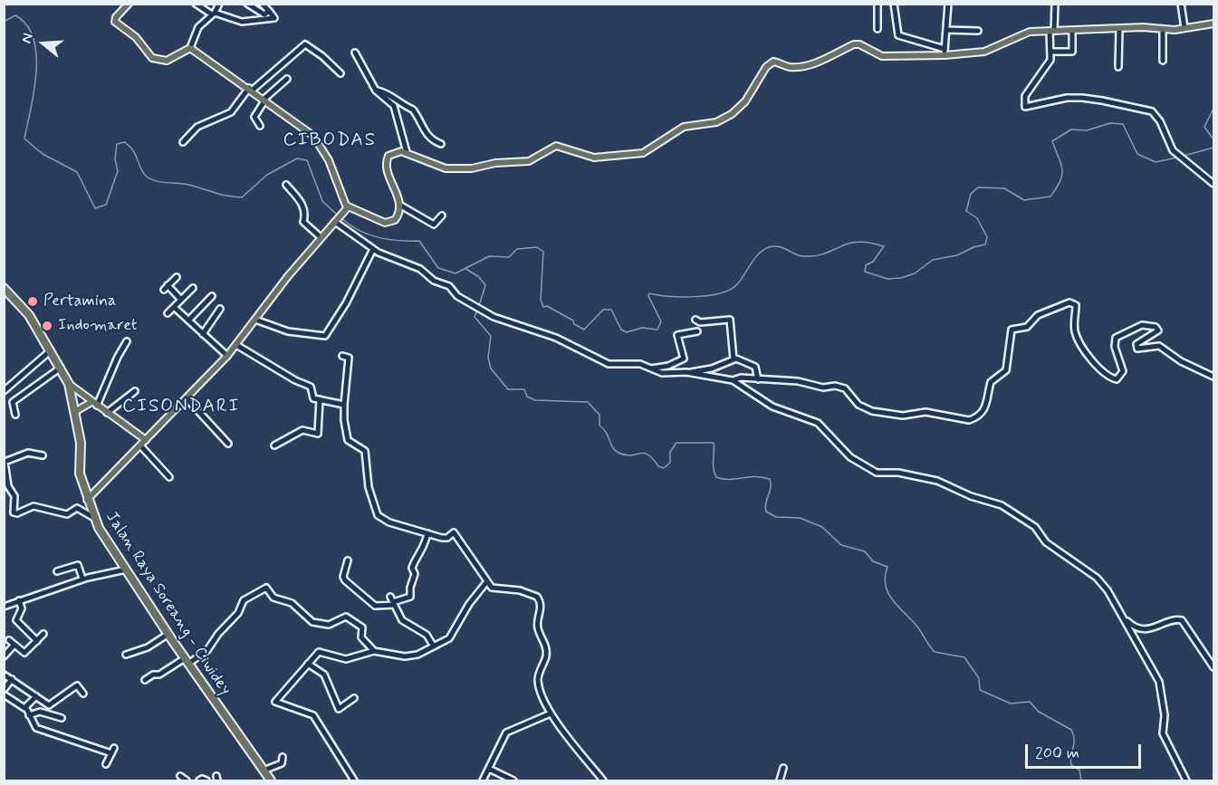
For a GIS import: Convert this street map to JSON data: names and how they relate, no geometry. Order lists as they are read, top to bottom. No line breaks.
{"streets":{"highway":["Jalan Raya Soreang - Ciwidey"]},"districts":["CIBODAS","CISONDARI"],"places":["Pertamina","Indomaret"],"scale_bar":"200 m","north":"left"}
